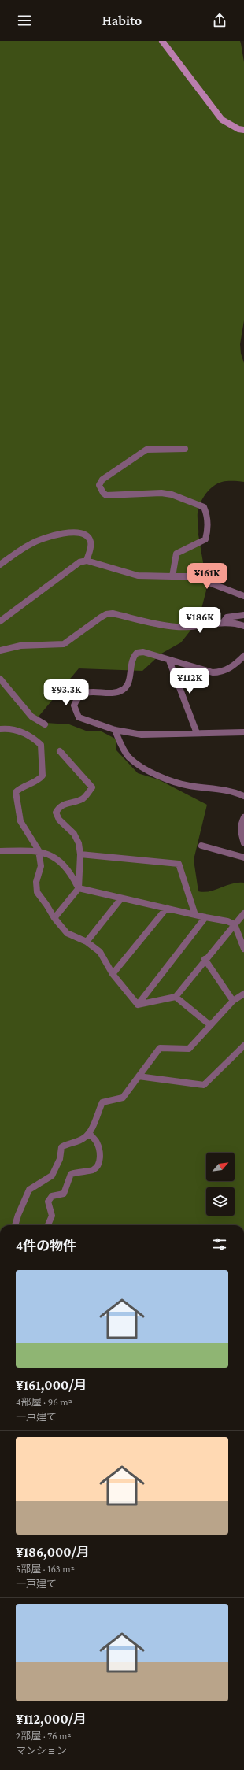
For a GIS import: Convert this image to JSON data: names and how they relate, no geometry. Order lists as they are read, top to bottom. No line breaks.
{"north":"top right","page":{"header":"Habito","price":["¥161K","¥186K","¥112K","¥93.3K"],"heading":"4件の物件","list":[{"name":"¥161,000/月","note":"4部屋 · 96 m² · 一戸建て"},{"name":"¥186,000/月","note":"5部屋 · 163 m² · 一戸建て"},{"name":"¥112,000/月","note":"2部屋 · 76 m² · マンション"}]}}
